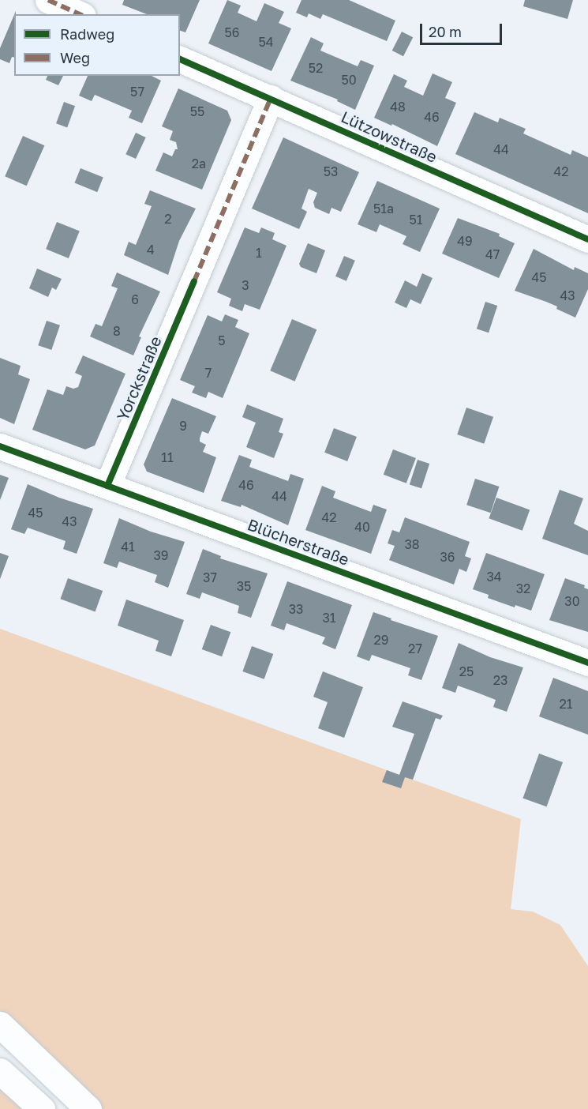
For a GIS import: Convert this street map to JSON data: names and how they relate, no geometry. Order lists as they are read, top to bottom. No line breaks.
{"streets":{"street":["Lützowstraße","Yorckstraße","Blücherstraße"]},"crossings":[["Lützowstraße","Yorckstraße"],["Yorckstraße","Blücherstraße"]],"house_numbers":["56","54","52","50","57","48","55","46","44","2a","53","42","51a","2","51","49","4","1","47","45","3","43","6","8","5","7","9","11","46","44","45","42","43","40","38","41","39","36","34","37","35","32","30","33","31","29","27","25","23","21"],"legend":["Radweg","Weg"],"scale_bar":"20 m"}
